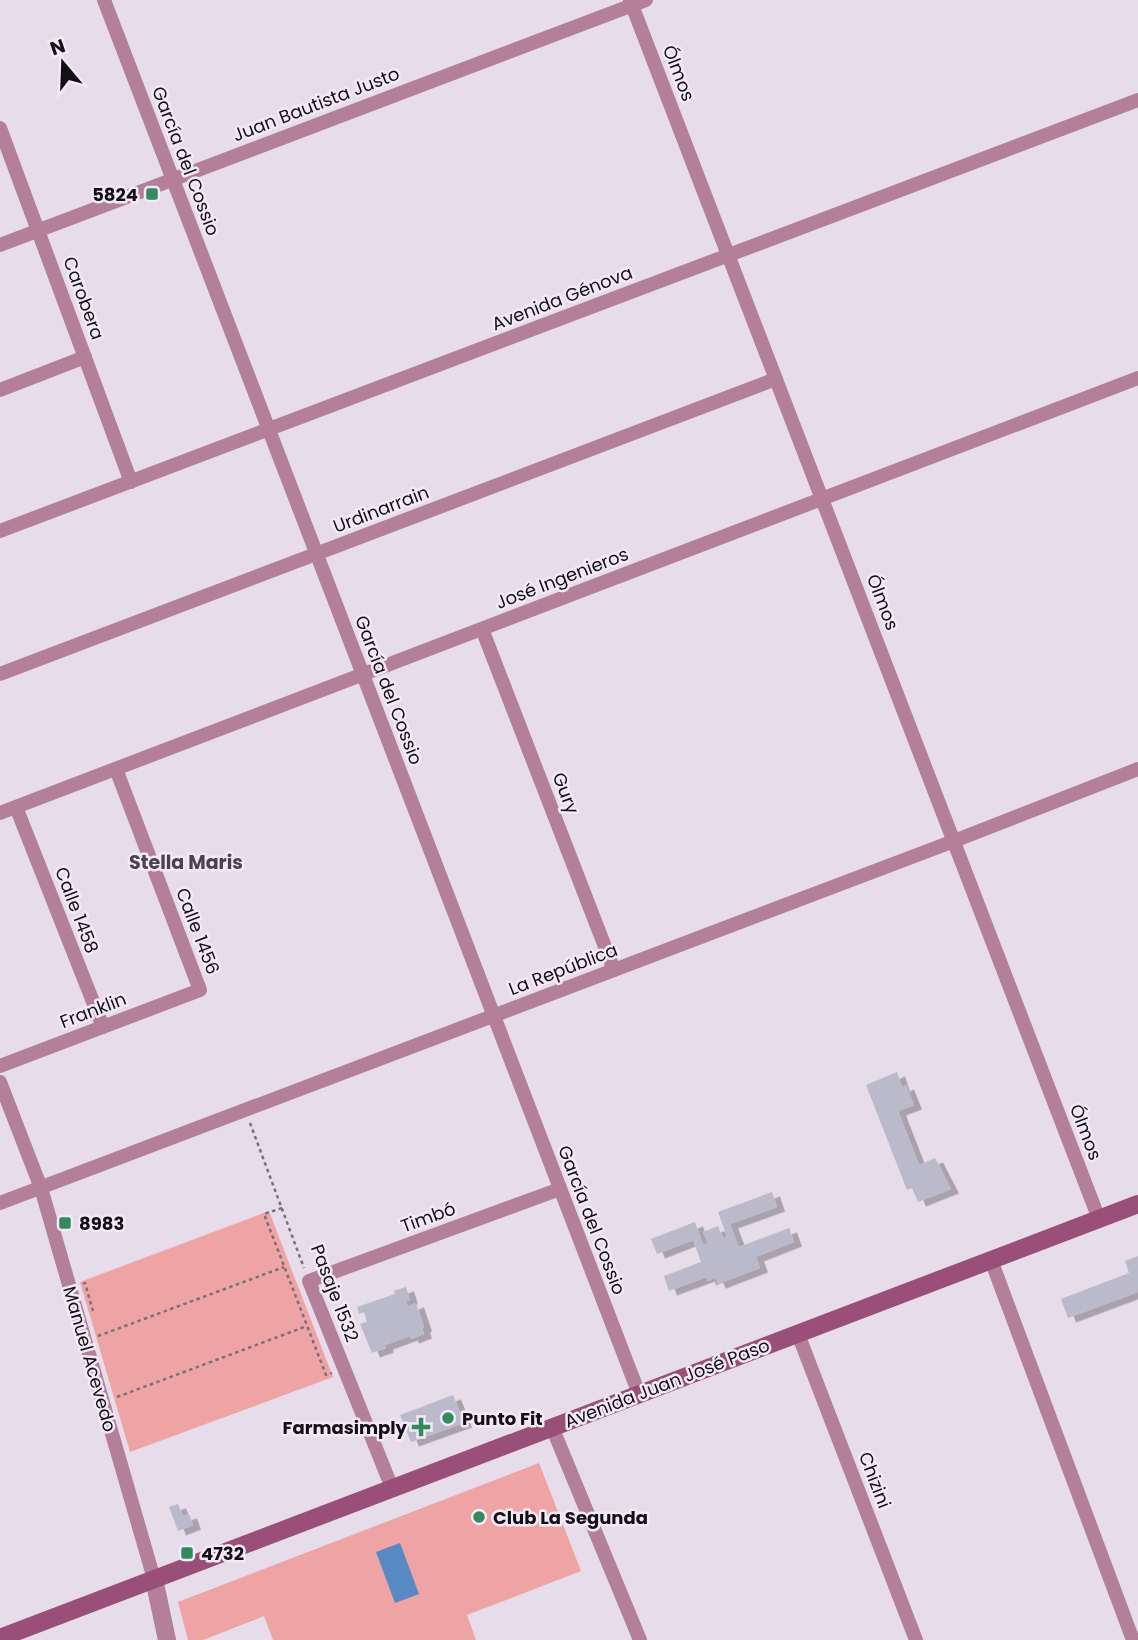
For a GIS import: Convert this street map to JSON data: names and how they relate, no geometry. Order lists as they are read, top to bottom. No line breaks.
{"streets":{"main road":["Avenida Juan José Paso"],"street":["Ólmos","Juan Bautista Justo","García del Cossio","Carobera","Avenida Génova","Urdinarrain","José Ingenieros","Gury","Calle 1458","Calle 1456","La República","Franklin","Timbó","Pasaje 1532","Manuel Acevedo","Chizini"]},"crossings":[["Ólmos","Juan Bautista Justo"],["Ólmos","Avenida Génova"],["Ólmos","Urdinarrain"],["Ólmos","José Ingenieros"],["Ólmos","La República"],["Ólmos","Avenida Juan José Paso"],["Juan Bautista Justo","García del Cossio"],["Juan Bautista Justo","Carobera"],["García del Cossio","Avenida Génova"],["García del Cossio","Urdinarrain"],["García del Cossio","José Ingenieros"],["García del Cossio","La República"],["García del Cossio","Timbó"],["García del Cossio","Avenida Juan José Paso"],["Carobera","Avenida Génova"],["José Ingenieros","Gury"],["José Ingenieros","Calle 1458"],["José Ingenieros","Calle 1456"],["Gury","La República"],["Calle 1458","Franklin"],["Calle 1456","Franklin"],["La República","Pasaje 1532"],["La República","Manuel Acevedo"],["Timbó","Pasaje 1532"],["Pasaje 1532","Avenida Juan José Paso"],["Manuel Acevedo","Avenida Juan José Paso"],["Avenida Juan José Paso","Chizini"]],"districts":["Stella Maris"],"places":{"transit":["5824","8983","4732"],"other":["Punto Fit","Club La Segunda"],"health":["Farmasimply"]},"north":"top"}
